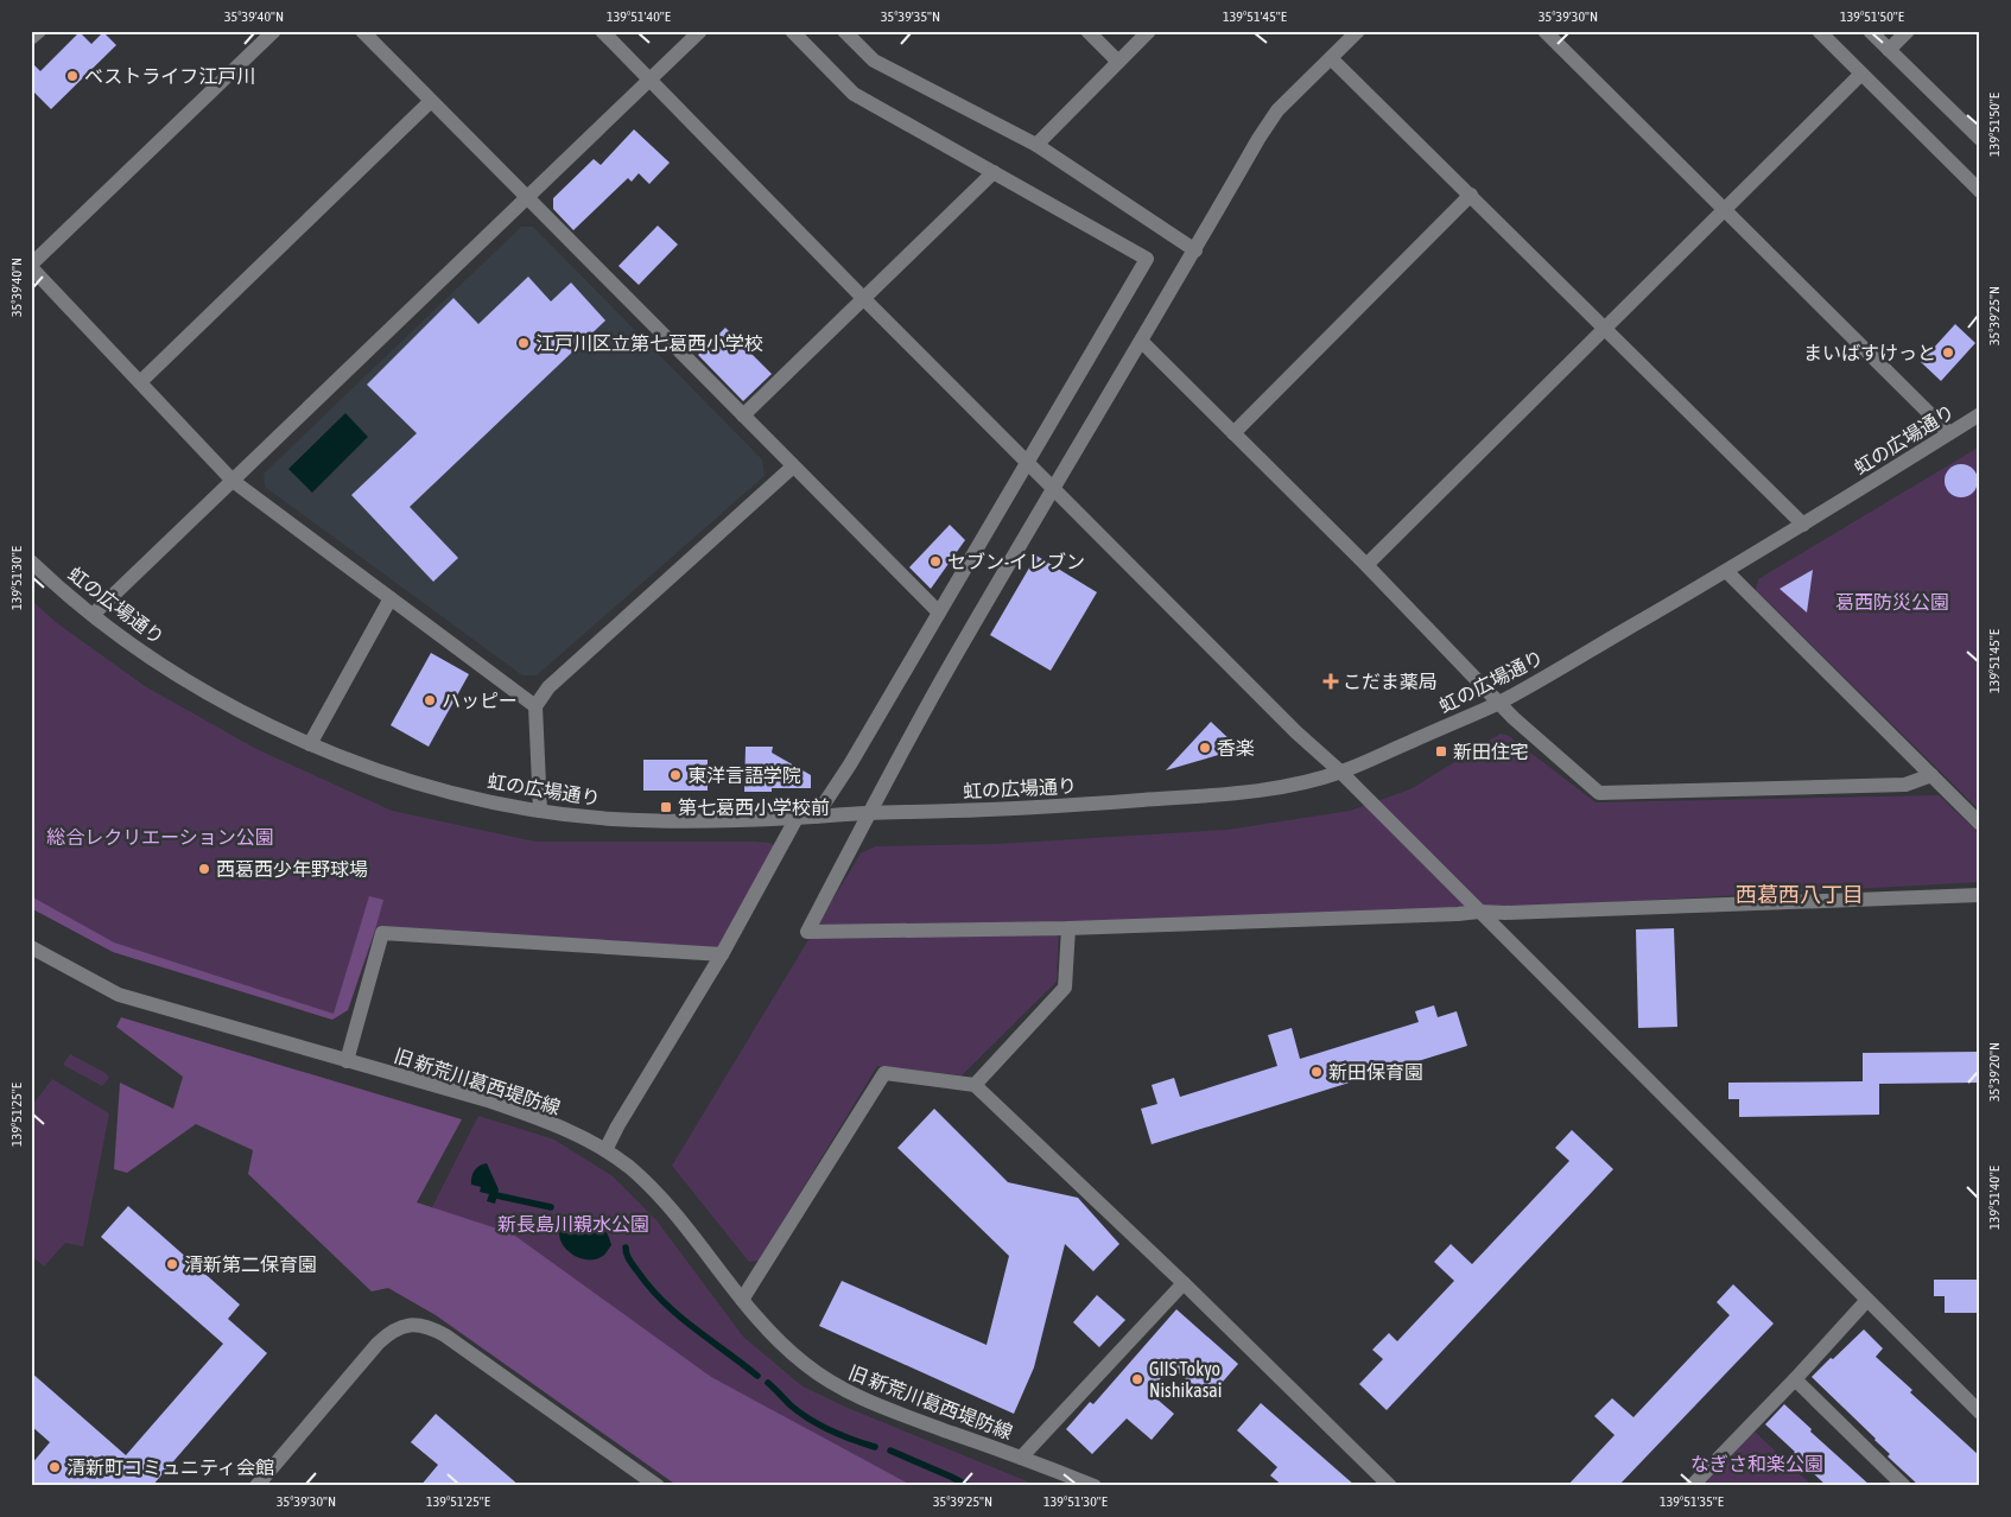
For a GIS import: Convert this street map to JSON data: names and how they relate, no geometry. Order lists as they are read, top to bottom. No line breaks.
{"streets":{"street":["虹の広場通り","旧 新荒川葛西堤防線"]},"districts":["西葛西八丁目"],"parks":["葛西防災公園","総合レクリエーション公園","新長島川親水公園","なぎさ和楽公園"],"places":{"other":["ベストライフ江戸川","江戸川区立第七葛西小学校","まいばすけっと","セブン-イレブン","ハッピー","香楽","東洋言語学院","西葛西少年野球場","新田保育園","清新第二保育園","GIIS Tokyo Nishikasai","清新町コミュニティ会館"],"health":["こだま薬局"],"transit":["新田住宅","第七葛西小学校前"]},"coordinates":["35°39'40\"N","139°51'40\"E","35°39'35\"N","139°51'45\"E","35°39'30\"N","139°51'50\"E","35°39'25\"N","139°51'30\"E","35°39'20\"N","139°51'25\"E","139°51'35\"E"]}
